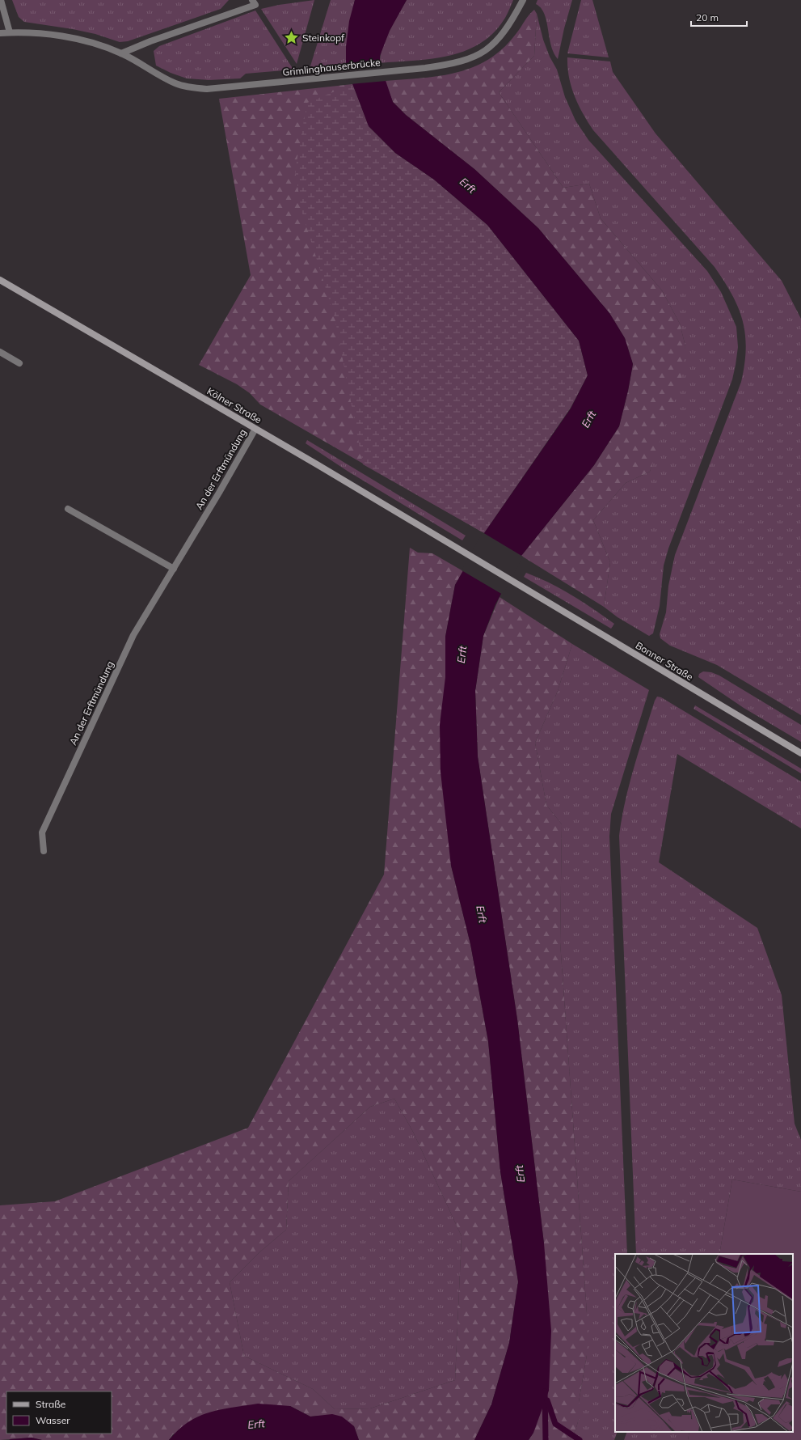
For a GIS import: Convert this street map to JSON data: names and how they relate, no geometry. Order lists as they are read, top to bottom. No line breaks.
{"streets":{"main road":["Kölner Straße","Bonner Straße"],"street":["Grimlinghauserbrücke","An der Erftmündung"]},"crossings":[["Kölner Straße","An der Erftmündung"],["Kölner Straße","Bonner Straße"]],"water":["Erft"],"places":{"place":["Steinkopf"]},"legend":["Straße","Wasser"],"scale_bar":"20 m"}
